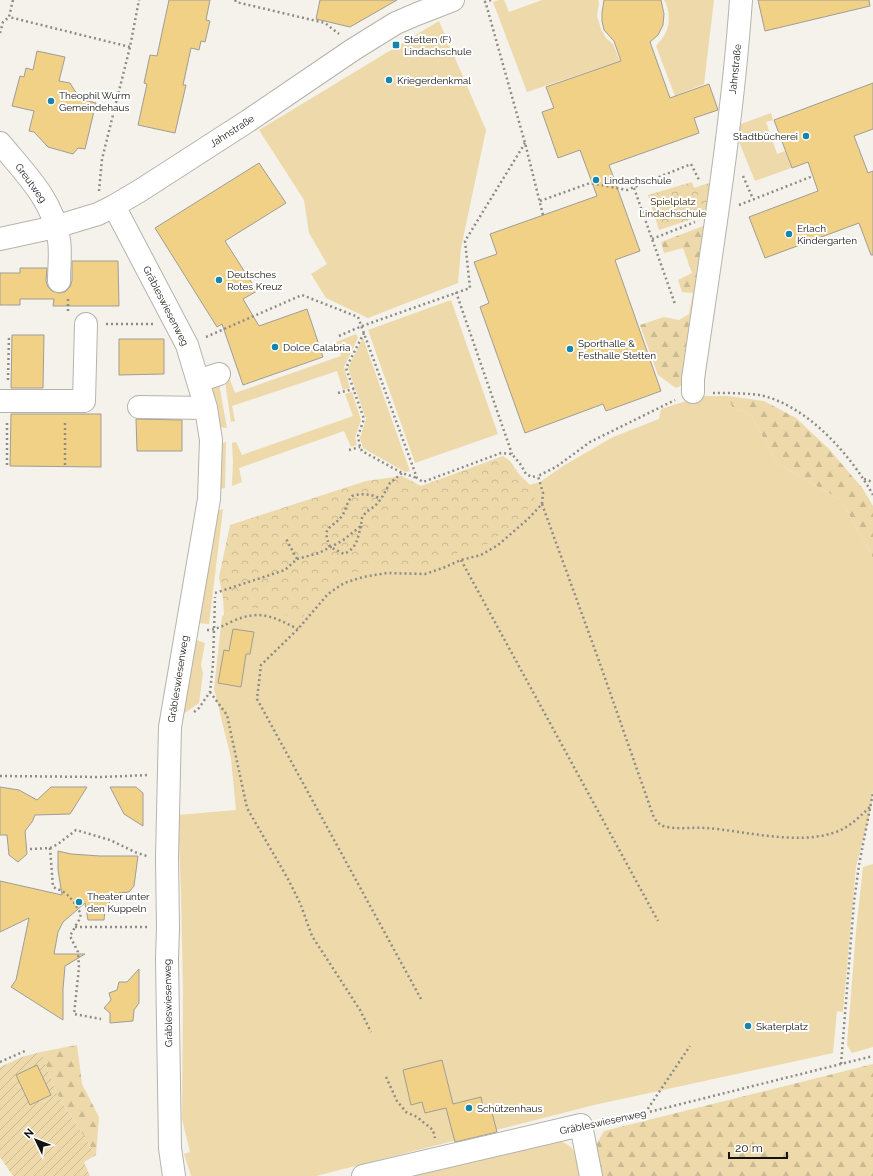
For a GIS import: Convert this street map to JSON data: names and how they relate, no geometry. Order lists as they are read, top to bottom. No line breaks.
{"streets":{"street":["Jahnstraße","Greutweg","Gräbleswiesenweg"]},"crossings":[["Jahnstraße","Greutweg"],["Jahnstraße","Gräbleswiesenweg"]],"parks":["Spielplatz Lindachschule"],"places":{"transit":["Stetten (F) Lindachschule"],"other":["Kriegerdenkmal","Theophil Wurm Gemeindehaus","Stadtbücherei","Lindachschule","Erlach Kindergarten","Deutsches Rotes Kreuz","Dolce Calabria","Sporthalle & Festhalle Stetten","Theater unter den Kuppeln","Skaterplatz","Schützenhaus"]},"scale_bar":"20 m","north":"top left"}
